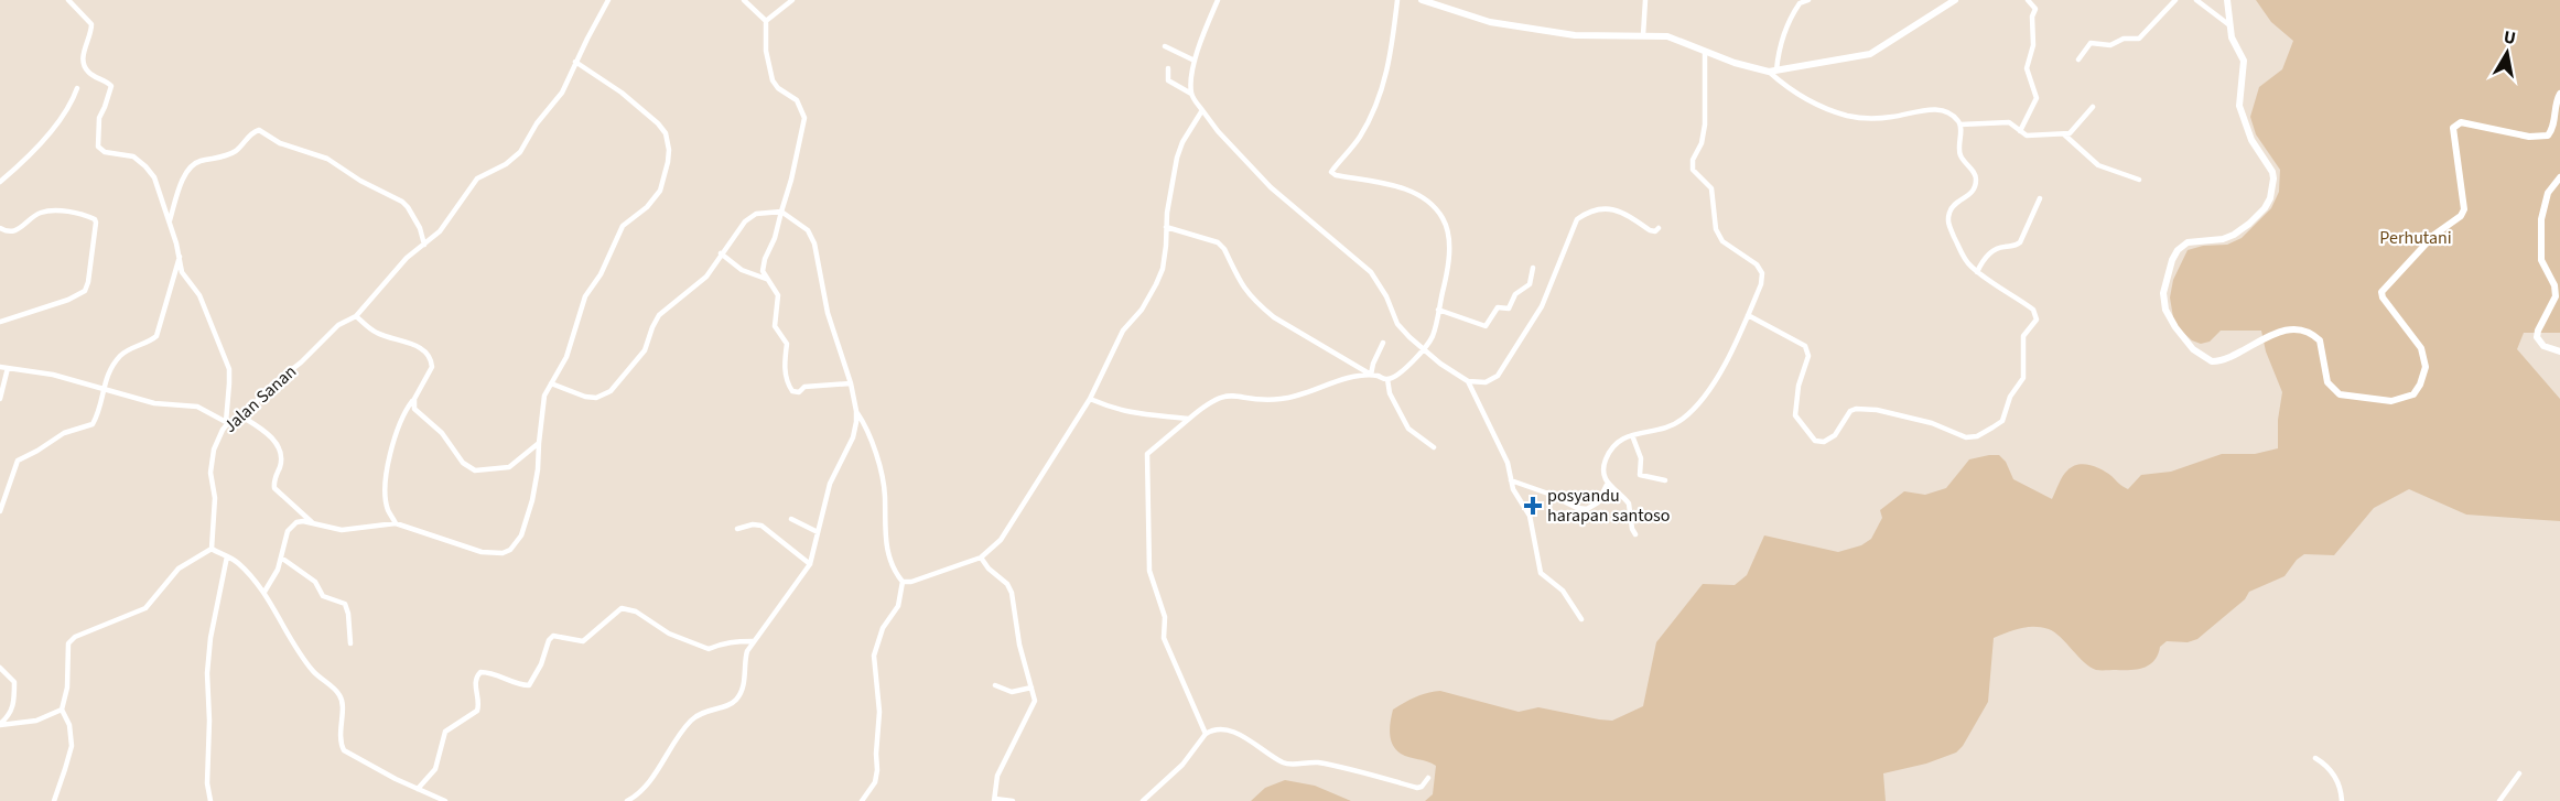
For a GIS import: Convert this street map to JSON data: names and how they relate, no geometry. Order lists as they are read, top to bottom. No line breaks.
{"streets":{"street":["Jalan Sanan"]},"parks":["Perhutani"],"places":{"health":["posyandu harapan santoso"]},"north":"top"}
